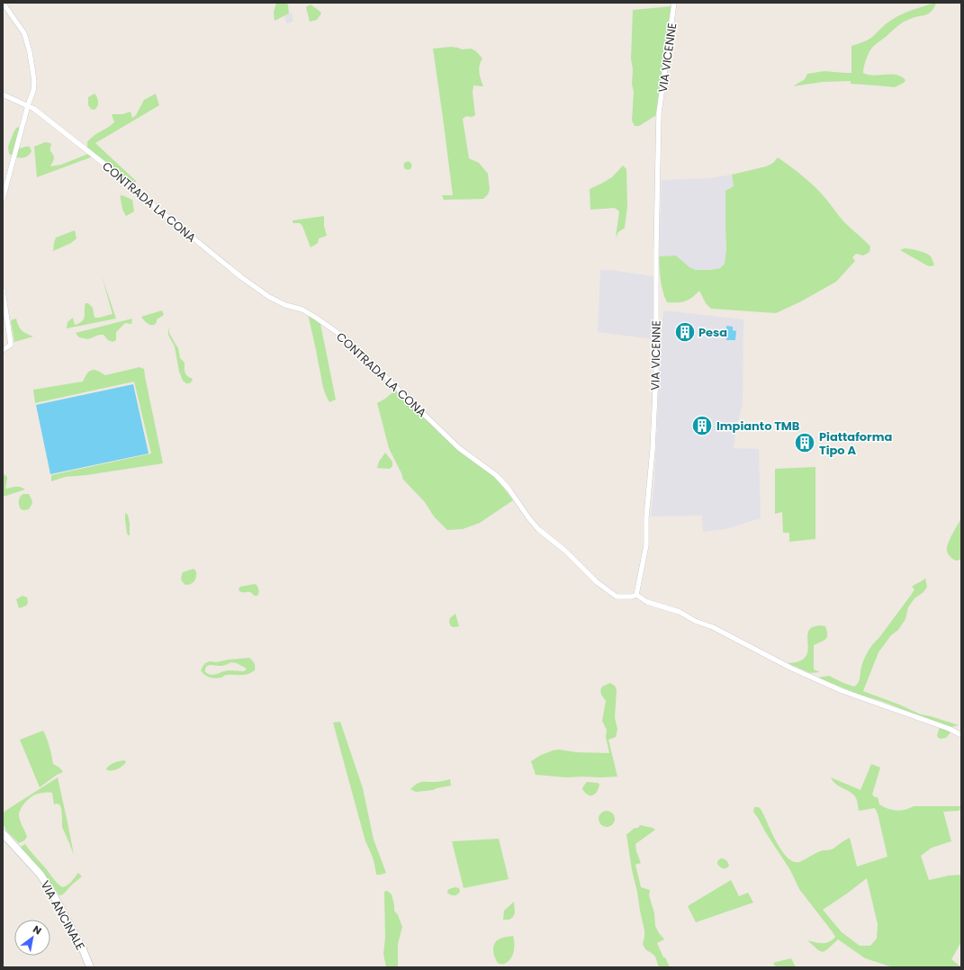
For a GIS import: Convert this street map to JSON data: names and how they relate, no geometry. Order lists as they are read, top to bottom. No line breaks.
{"streets":{"main road":["VIA ANCINALE"],"street":["VIA VICENNE","CONTRADA LA CONA"]},"crossings":[["VIA VICENNE","CONTRADA LA CONA"]],"places":{"building":["Pesa","Impianto TMB","Piattaforma Tipo A"]},"north":"top right"}
